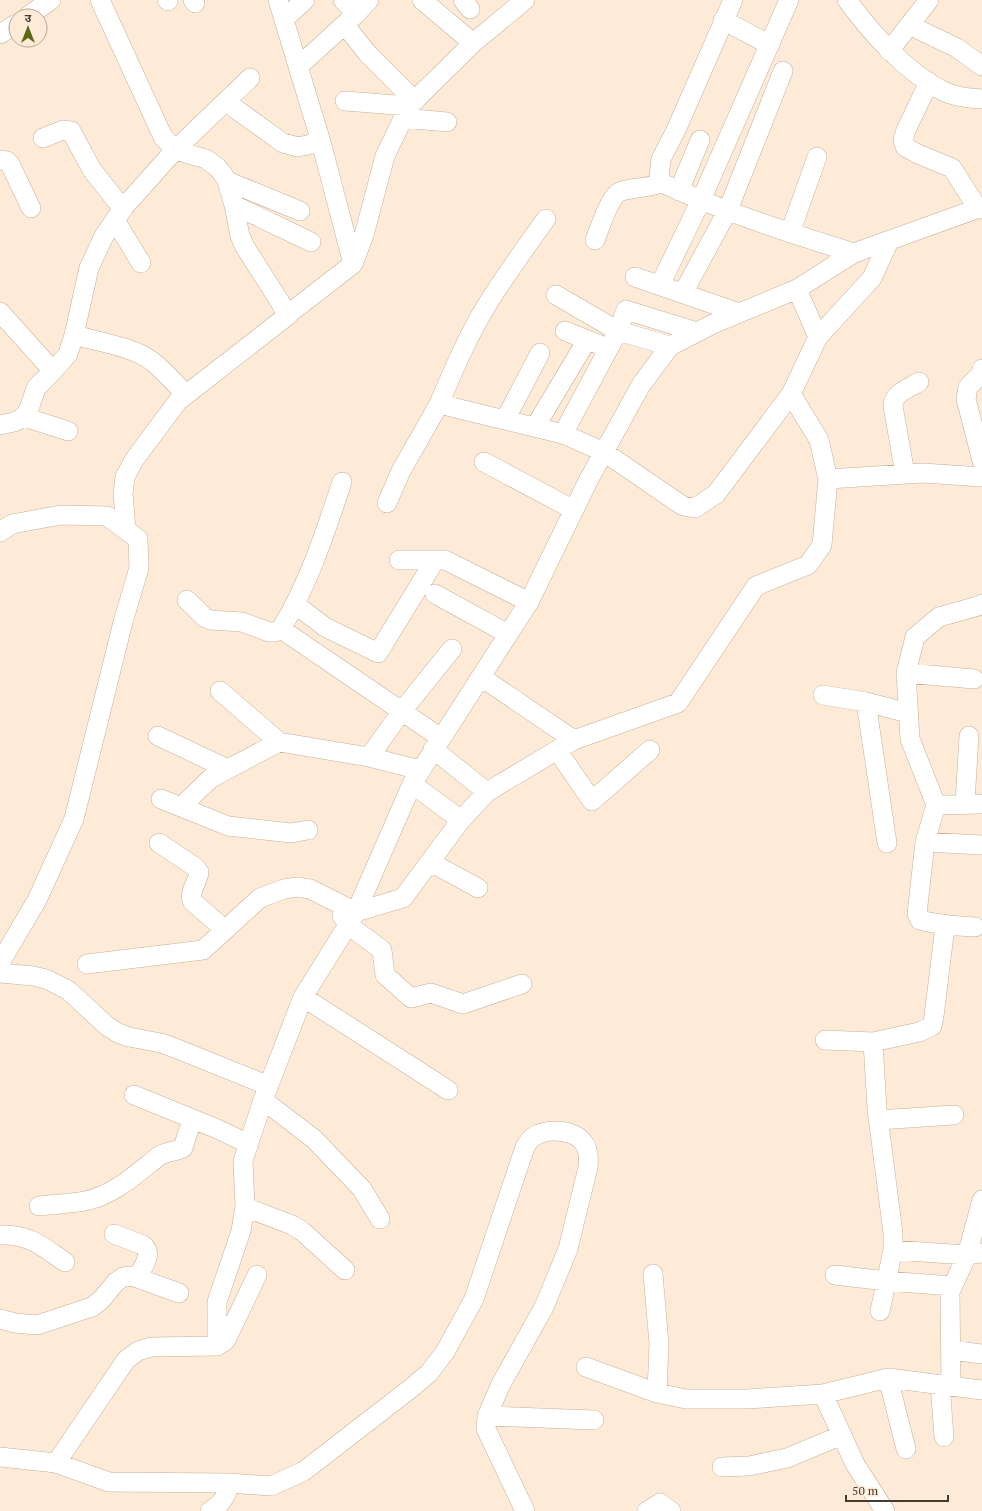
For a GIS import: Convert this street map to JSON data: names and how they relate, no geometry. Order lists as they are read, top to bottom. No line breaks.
{"scale_bar":"50 m","north":"top"}
